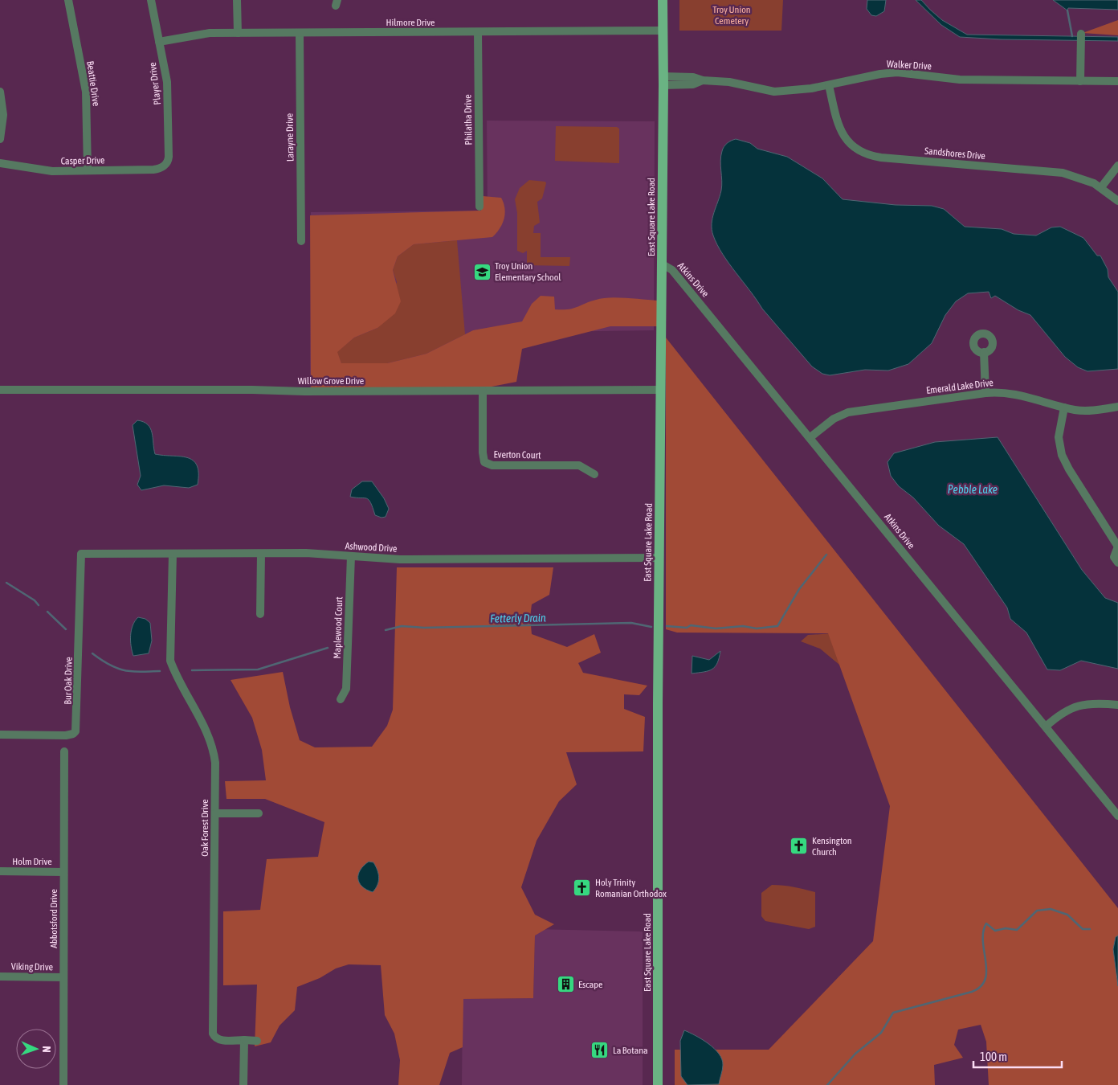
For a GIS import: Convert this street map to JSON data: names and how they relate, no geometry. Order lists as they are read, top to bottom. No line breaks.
{"streets":{"main road":["East Square Lake Road"],"street":["Hilmore Drive","Walker Drive","Beattie Drive","Player Drive","Philatha Drive","Larayne Drive","Sandshores Drive","Casper Drive","Atkins Drive","Willow Grove Drive","Emerald Lake Drive","Everton Court","Ashwood Drive","Maplewood Court","Bur Oak Drive","Oak Forest Drive","Holm Drive","Abbotsford Drive","Viking Drive"]},"crossings":[["Hilmore Drive","Player Drive"],["Hilmore Drive","Philatha Drive"],["Hilmore Drive","Larayne Drive"],["Hilmore Drive","East Square Lake Road"],["Walker Drive","Sandshores Drive"],["Walker Drive","East Square Lake Road"],["Beattie Drive","Casper Drive"],["Player Drive","Casper Drive"],["East Square Lake Road","Atkins Drive"],["East Square Lake Road","Willow Grove Drive"],["East Square Lake Road","Ashwood Drive"],["Atkins Drive","Emerald Lake Drive"],["Willow Grove Drive","Everton Court"],["Ashwood Drive","Maplewood Court"],["Ashwood Drive","Bur Oak Drive"],["Ashwood Drive","Oak Forest Drive"],["Holm Drive","Abbotsford Drive"],["Abbotsford Drive","Viking Drive"]],"water":["Pebble Lake","Fetterly Drain"],"parks":["Troy Union Cemetery"],"places":{"school or university":["Troy Union Elementary School"],"church":["Kensington Church","Holy Trinity Romanian Orthodox"],"building":["Escape"],"restaurant":["La Botana"]},"scale_bar":"100 m","north":"right"}
